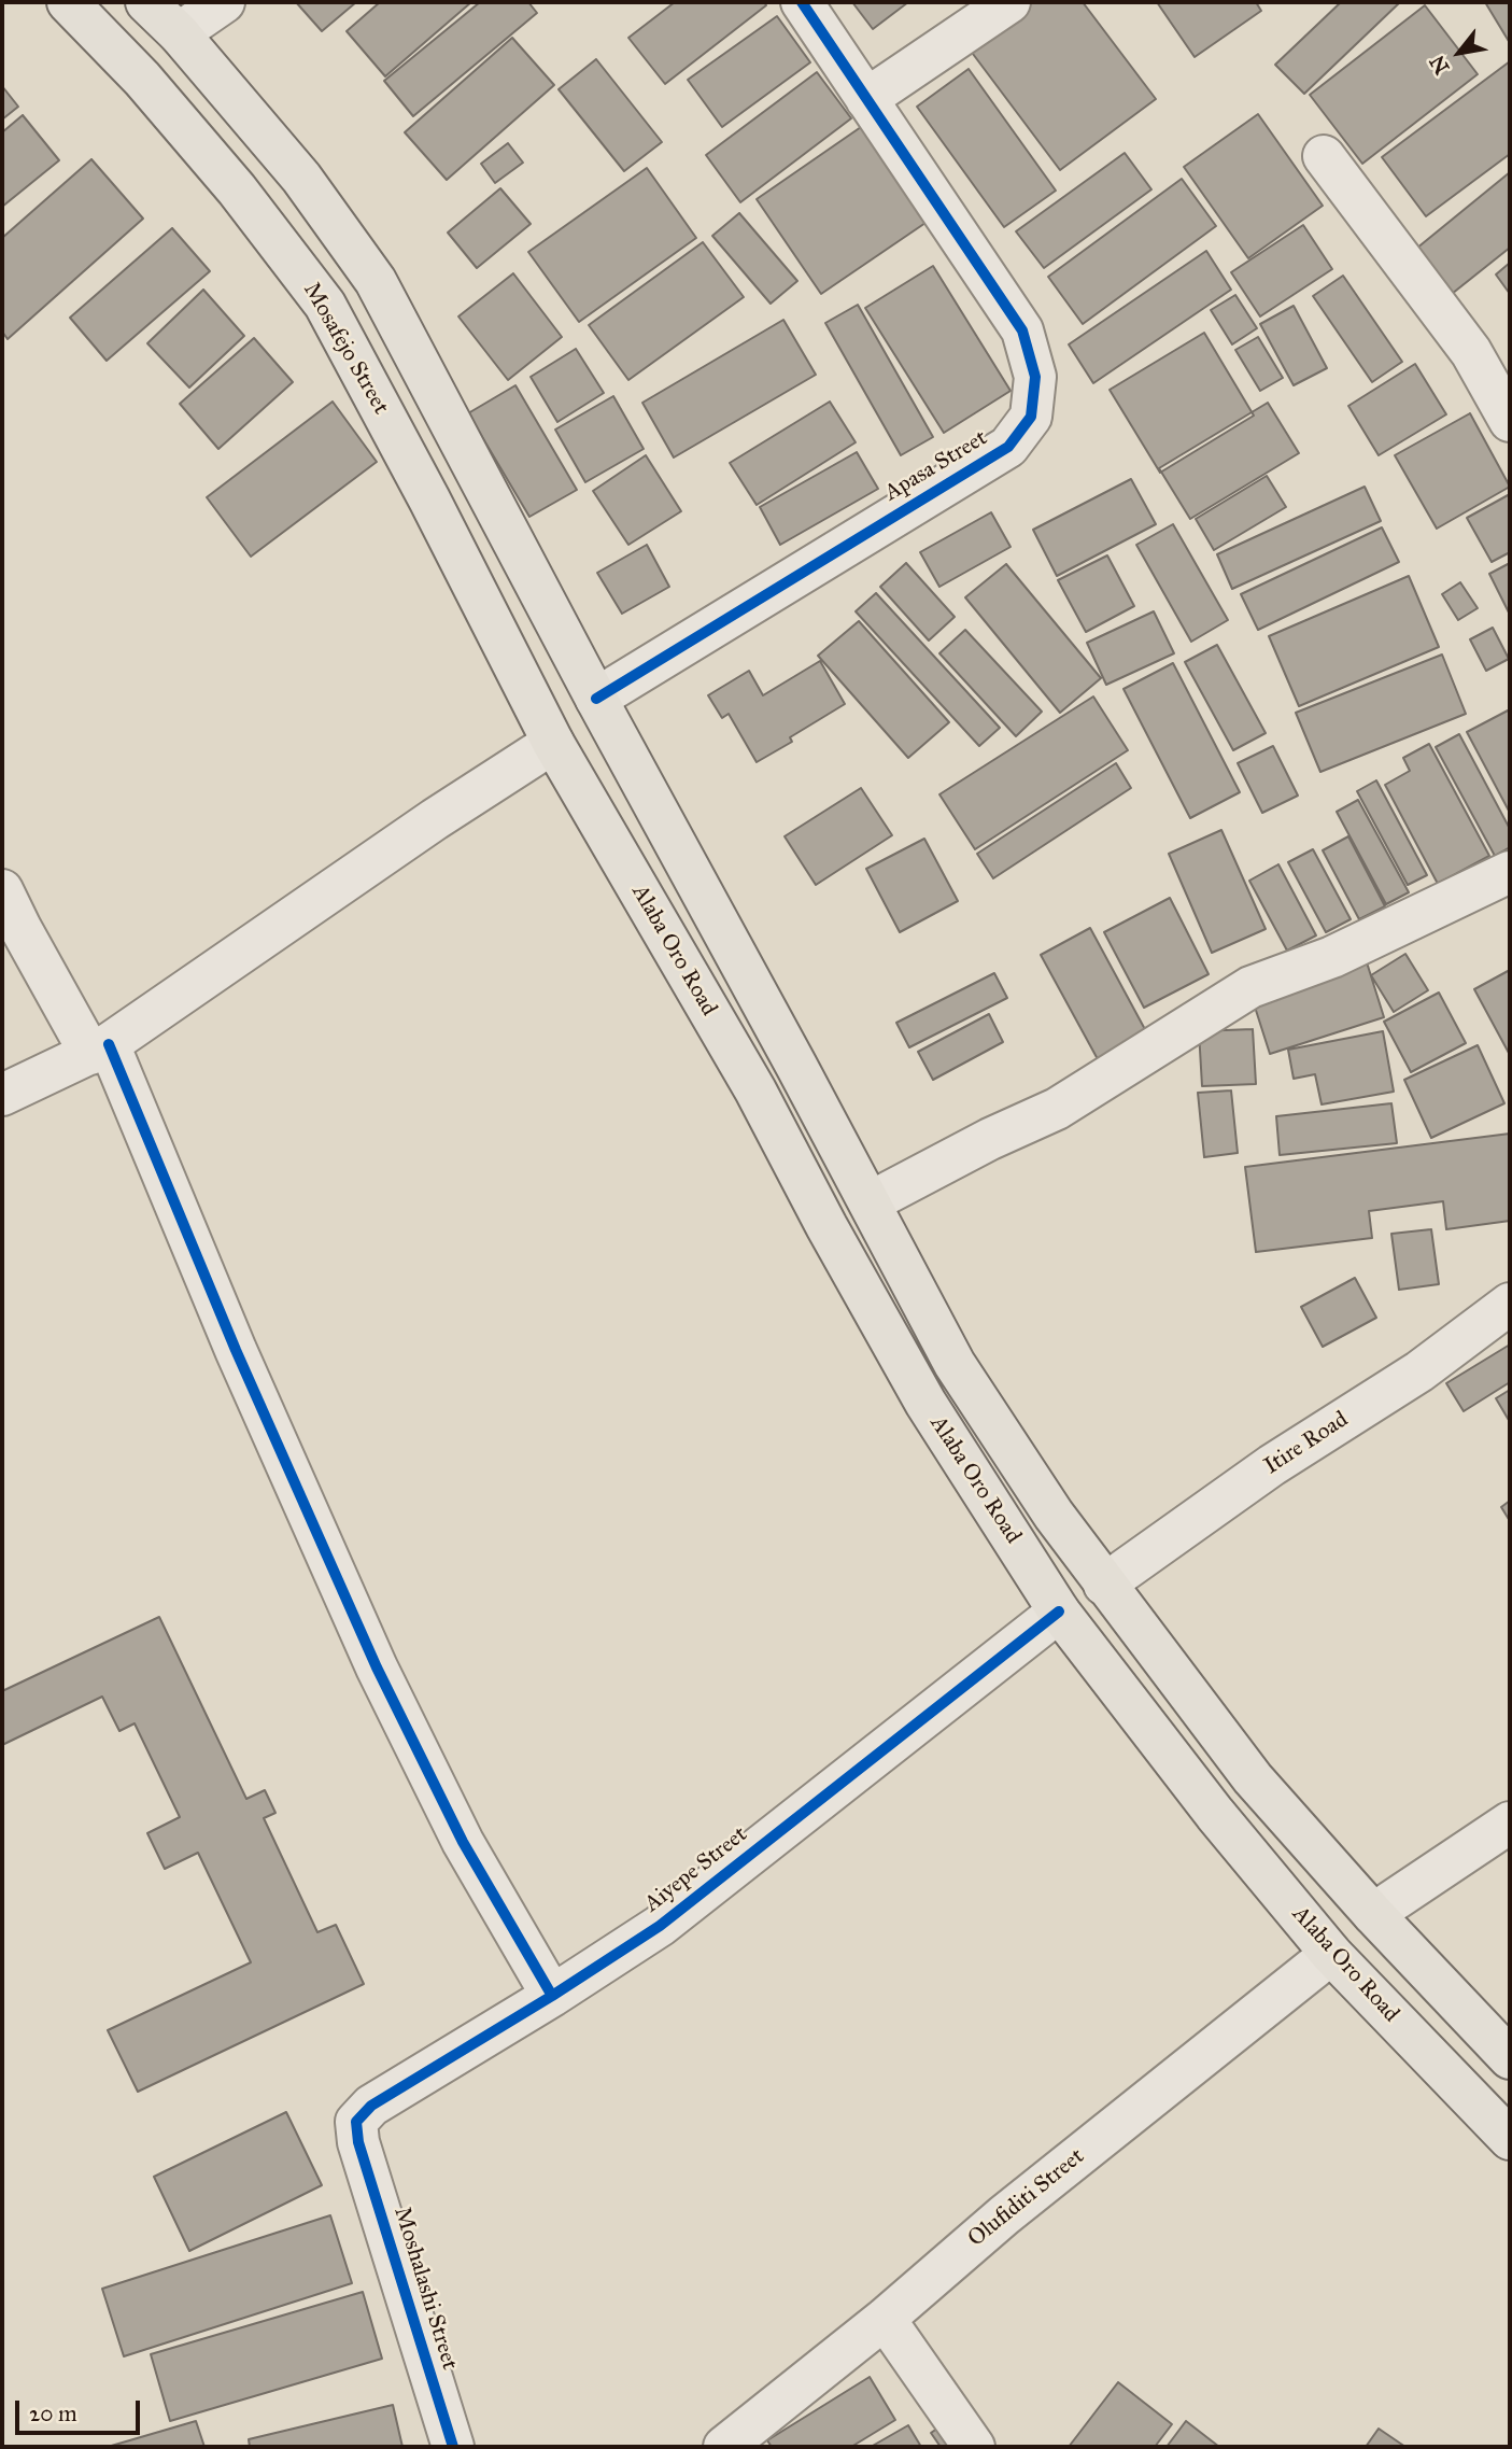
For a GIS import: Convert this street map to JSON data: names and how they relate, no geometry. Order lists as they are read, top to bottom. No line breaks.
{"streets":{"main road":["Mosafejo Street","Alaba Oro Road"],"street":["Apasa Street","Itire Road","Aiyepe Street","Olufiditi Street","Moshalashi Street"]},"crossings":[["Mosafejo Street","Alaba Oro Road"],["Apasa Street","Alaba Oro Road"],["Alaba Oro Road","Itire Road"],["Alaba Oro Road","Aiyepe Street"],["Alaba Oro Road","Olufiditi Street"],["Aiyepe Street","Moshalashi Street"]],"scale_bar":"20 m","north":"bottom left"}
